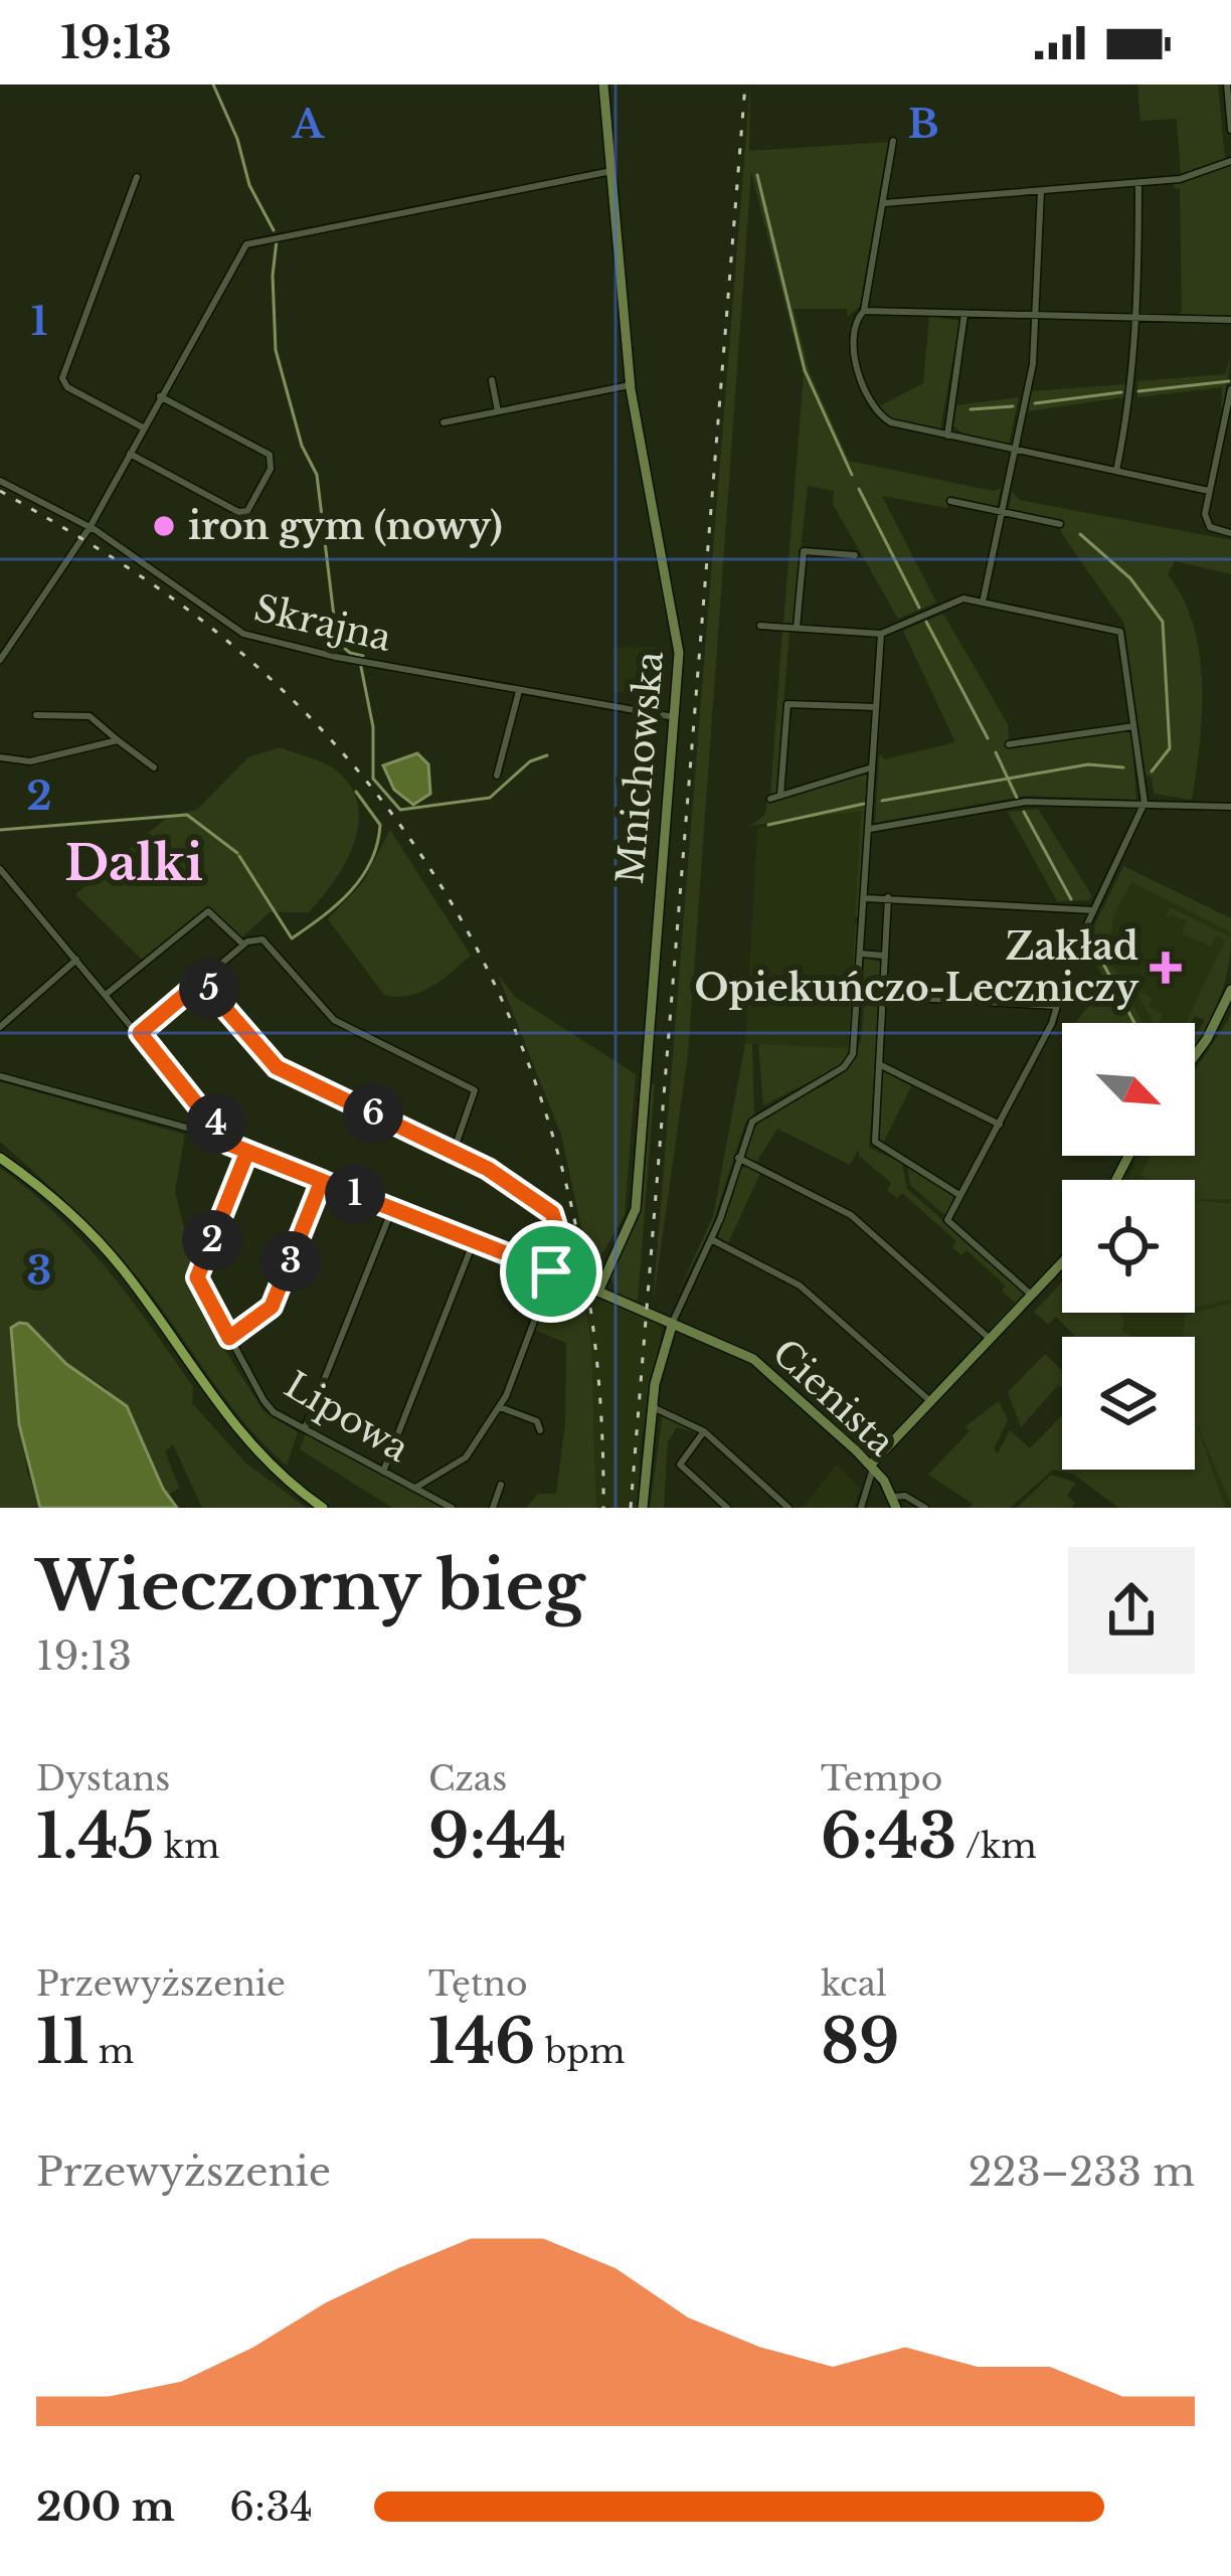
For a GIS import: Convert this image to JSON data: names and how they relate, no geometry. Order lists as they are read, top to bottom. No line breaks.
{"streets":{"street":["Skrajna","Mnichowska","Cienista","Lipowa"]},"crossings":[["Skrajna","Mnichowska"],["Mnichowska","Cienista"]],"districts":["Dalki"],"places":{"other":["iron gym (nowy)"],"health":["Zakład Opiekuńczo-Leczniczy"]},"north":"bottom right","page":{"status":"19:13","pins":["5","6","4","1","2","3"],"heading":["Wieczorny bieg","19:13"],"stats":[["Dystans","1.45 km"],["Czas","9:44"],["Tempo","6:43 /km"],["Przewyższenie","11 m"],["Tętno","146 bpm"],["kcal","89"]],"chart":["Przewyższenie","223–233 m"],"list":[{"name":"200 m","note":"6:34"}]},"grid":{"columns":["A","B"],"rows":["1","2","3"]}}
